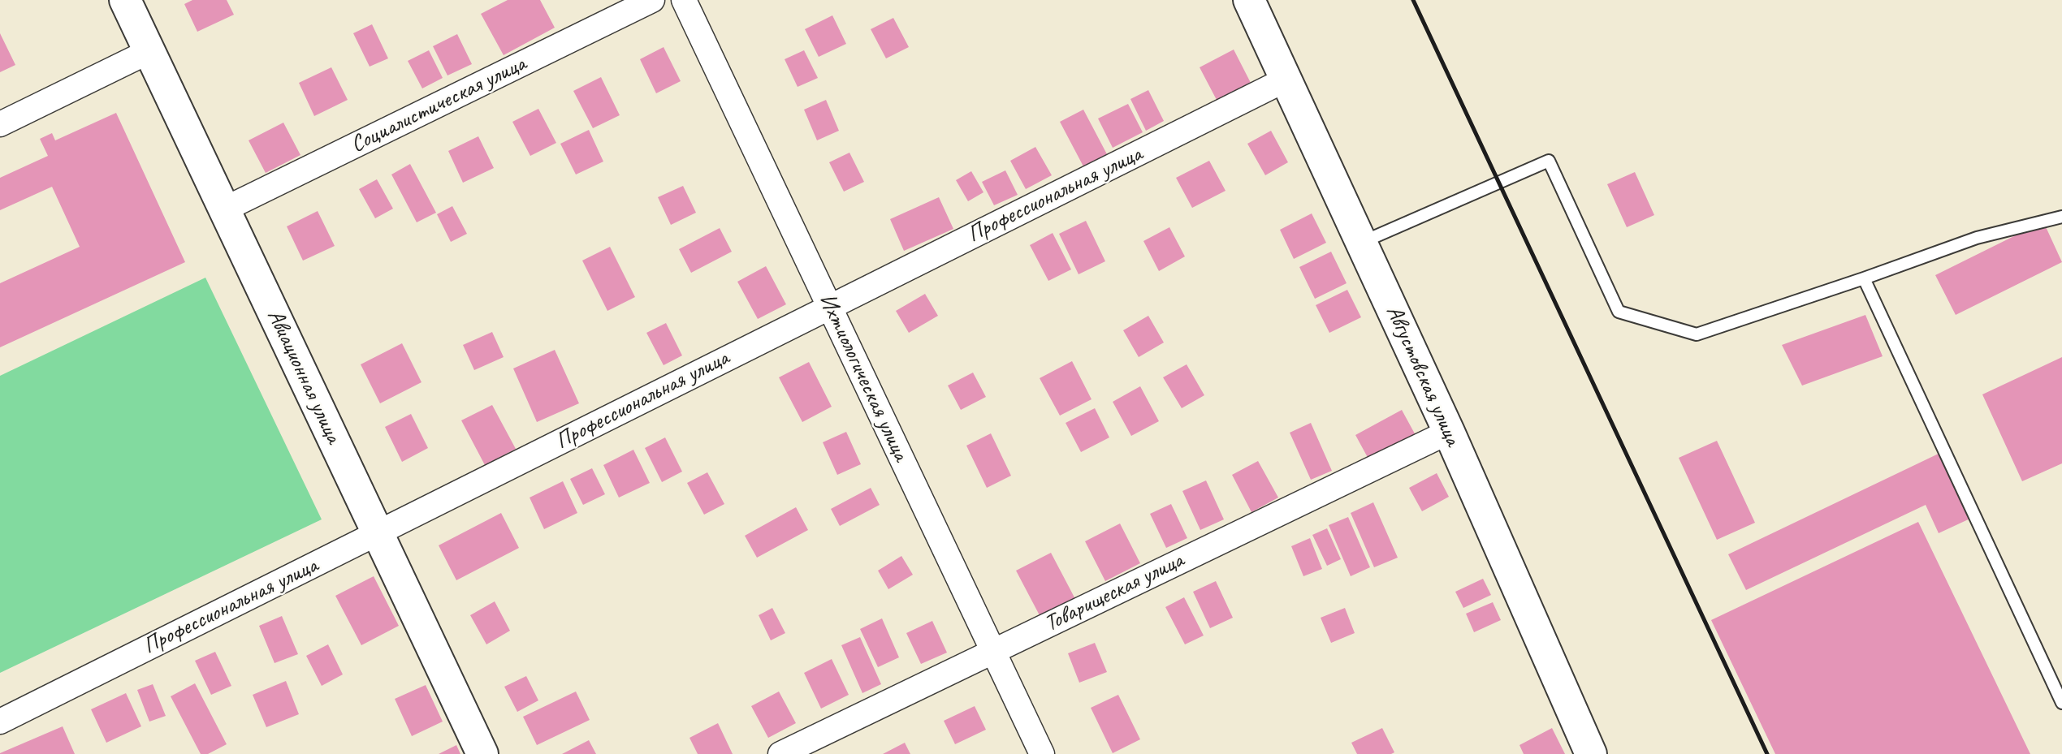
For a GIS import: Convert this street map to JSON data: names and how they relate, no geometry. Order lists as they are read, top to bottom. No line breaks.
{"streets":{"main road":["Августовская улица","Авиационная улица"],"street":["Социалистическая улица","Профессиональная улица","Ихтиологическая улица","Товарищеская улица"]},"crossings":[["Социалистическая улица","Авиационная улица"],["Профессиональная улица","Августовская улица"],["Профессиональная улица","Авиационная улица"],["Профессиональная улица","Ихтиологическая улица"],["Августовская улица","Товарищеская улица"],["Ихтиологическая улица","Товарищеская улица"]]}
